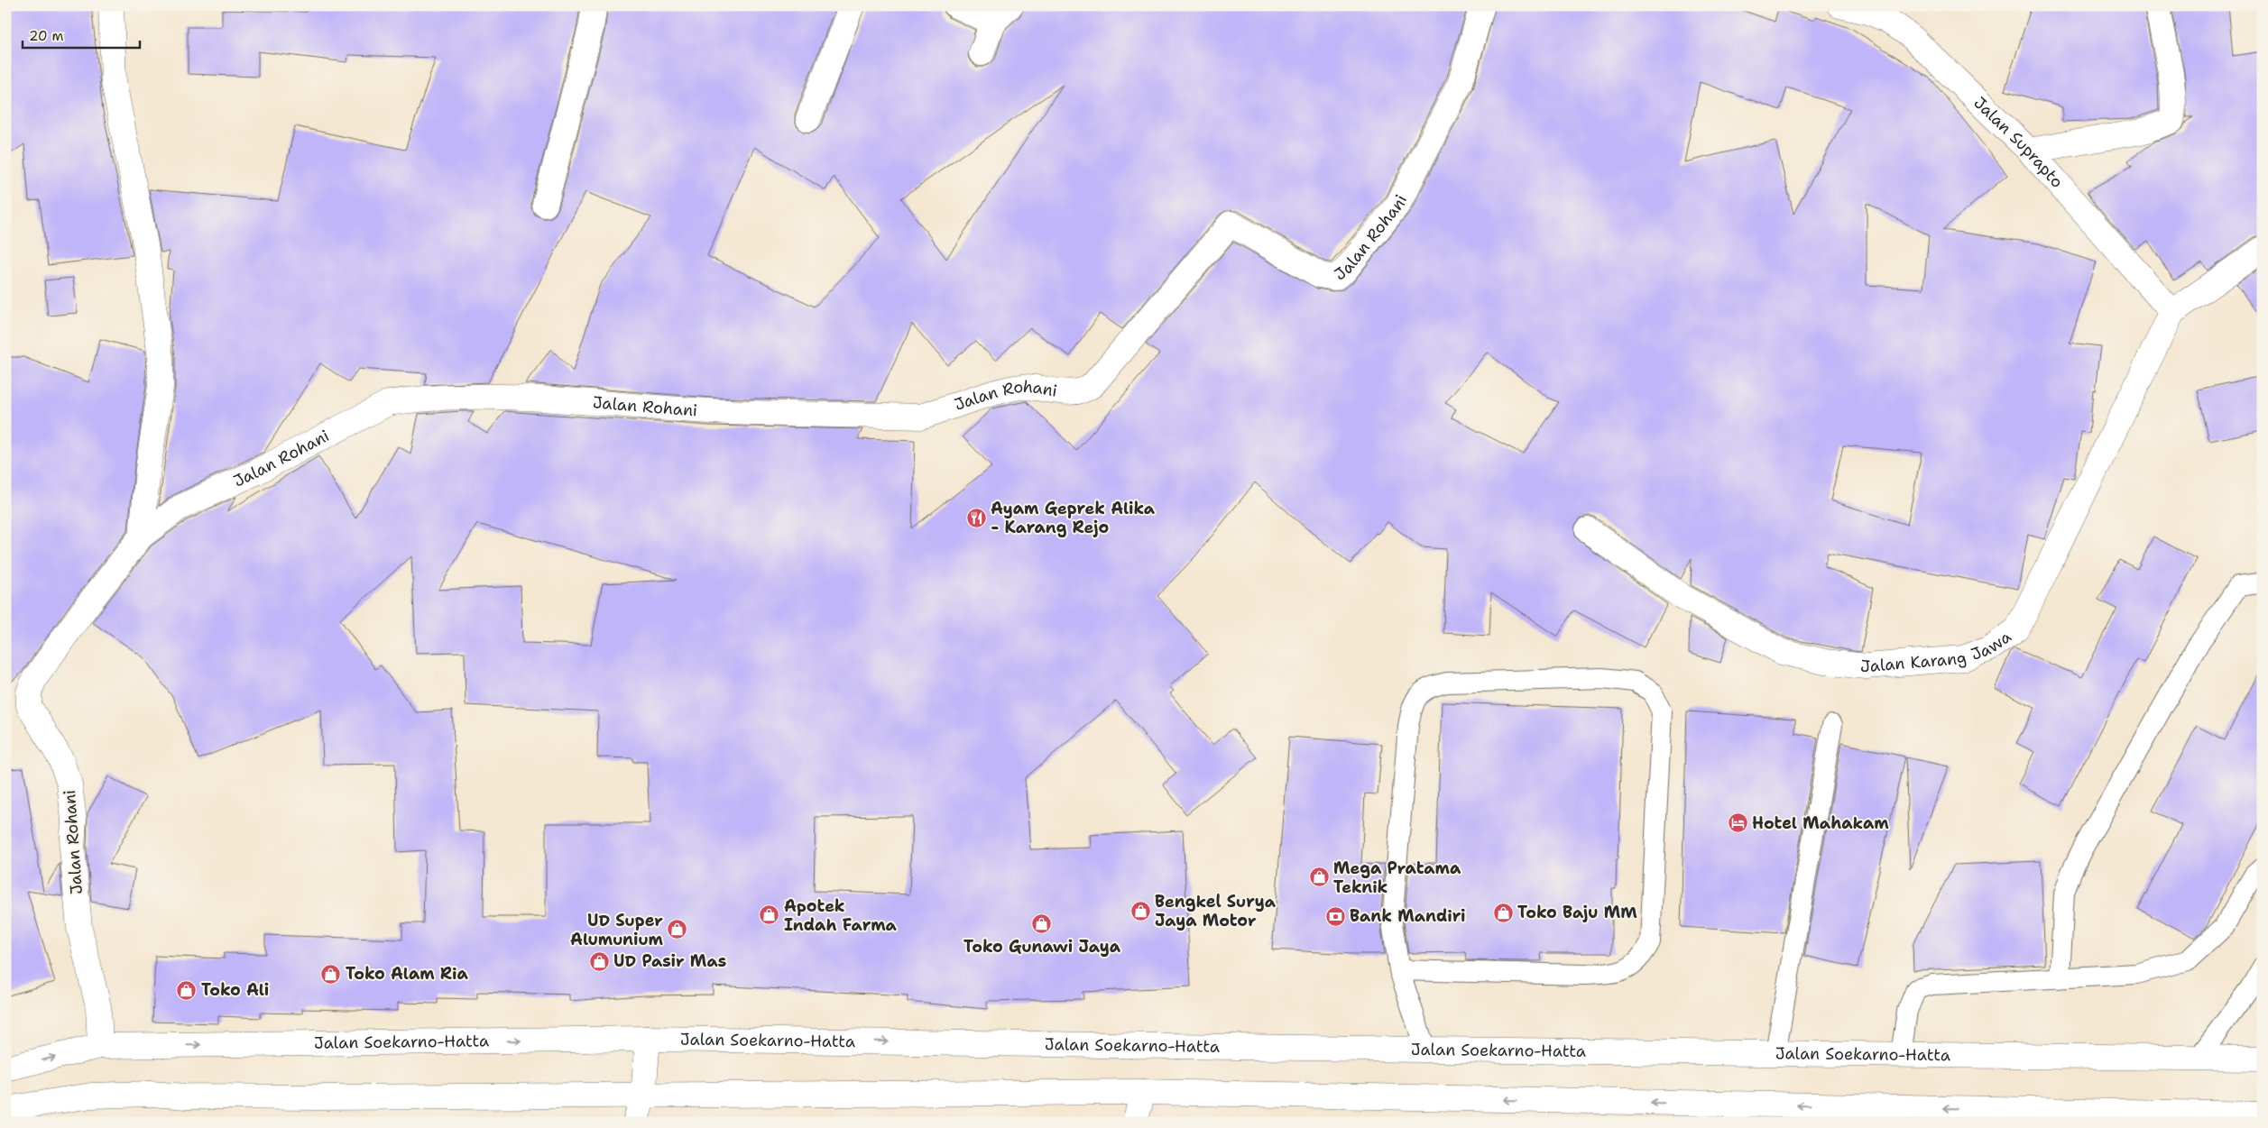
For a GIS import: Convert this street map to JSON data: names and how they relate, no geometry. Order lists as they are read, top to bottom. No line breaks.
{"streets":{"main road":["Jalan Suprapto","Jalan Rohani","Jalan Karang Jawa","Jalan Soekarno-Hatta"]},"crossings":[["Jalan Suprapto","Jalan Karang Jawa"],["Jalan Rohani","Jalan Soekarno-Hatta"]],"places":{"restaurant":["Ayam Geprek Alika - Karang Rejo"],"hotel":["Hotel Mahakam"],"shop":["Mega Pratama Teknik","Bengkel Surya Jaya Motor","Toko Baju MM","Apotek Indah Farma","Toko Gunawi Jaya","UD Super Alumunium","UD Pasir Mas","Toko Alam Ria","Toko Ali"],"bank":["Bank Mandiri"]},"scale_bar":"20 m"}
